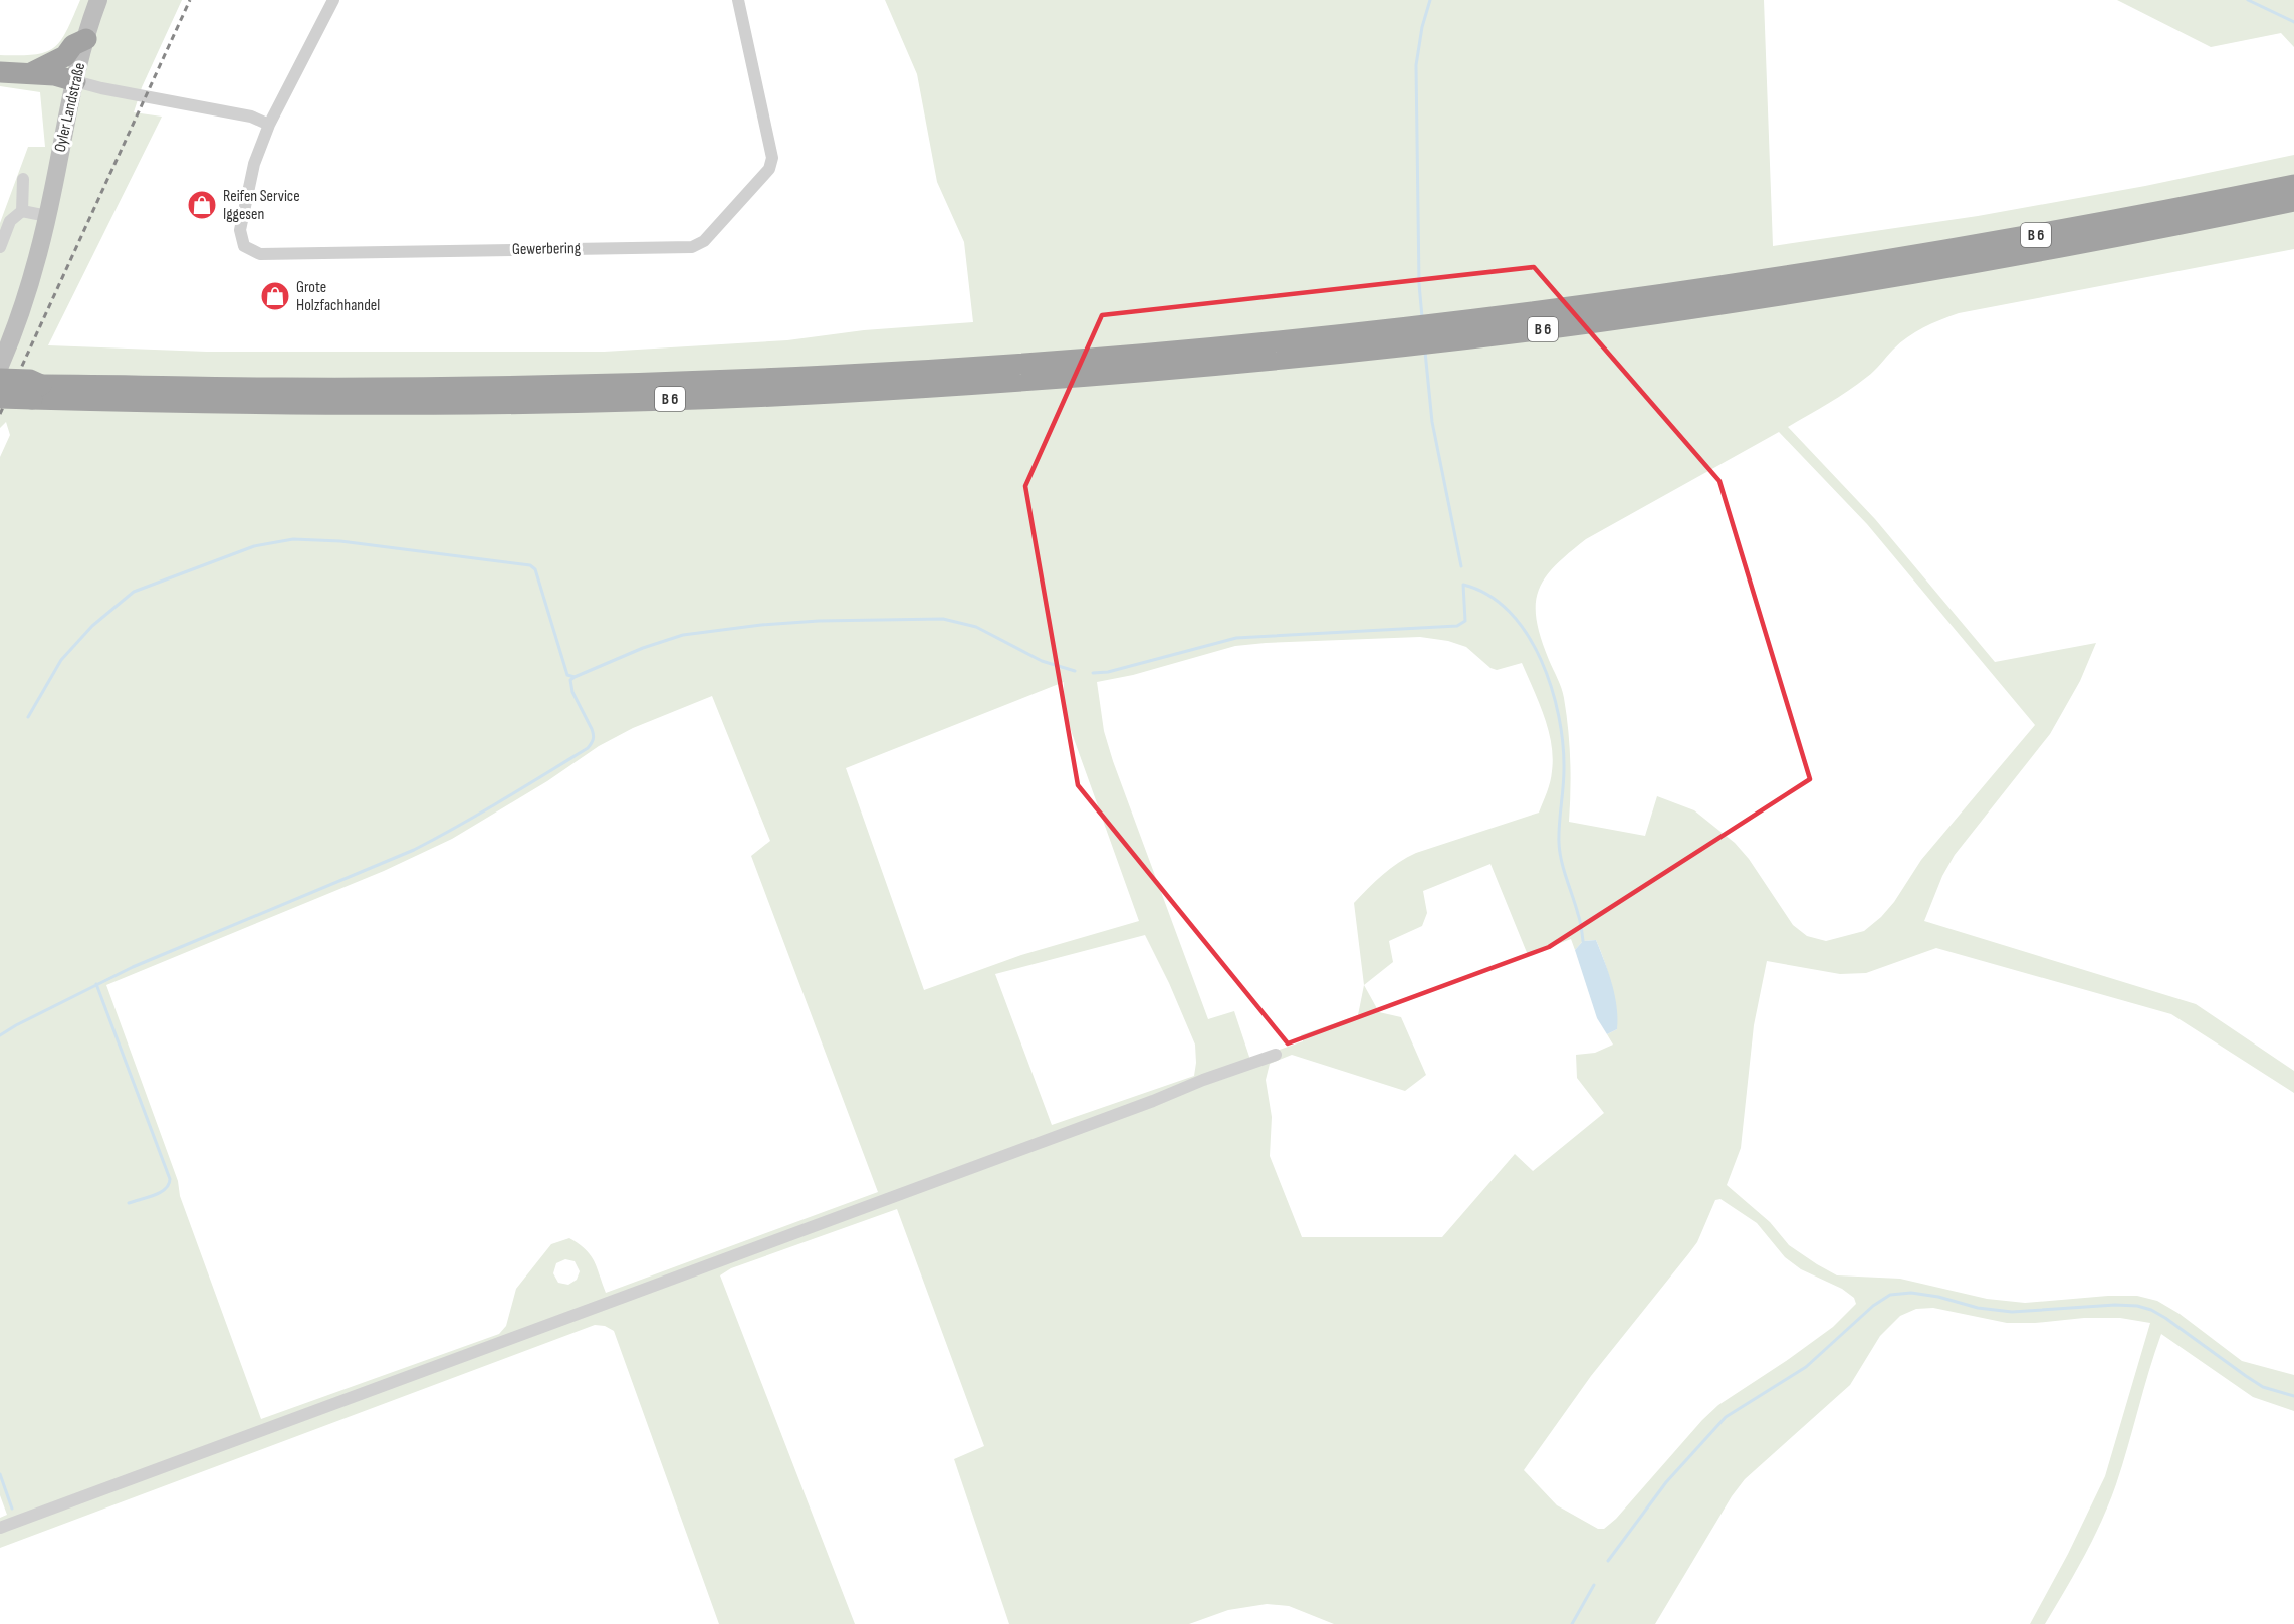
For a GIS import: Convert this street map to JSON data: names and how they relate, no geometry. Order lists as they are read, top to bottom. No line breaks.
{"streets":{"highway":["B 6"],"main road":["Oyler Landstraße"],"street":["Gewerbering"]},"places":{"shop":["Reifen Service Iggesen","Grote Holzfachhandel"]}}
